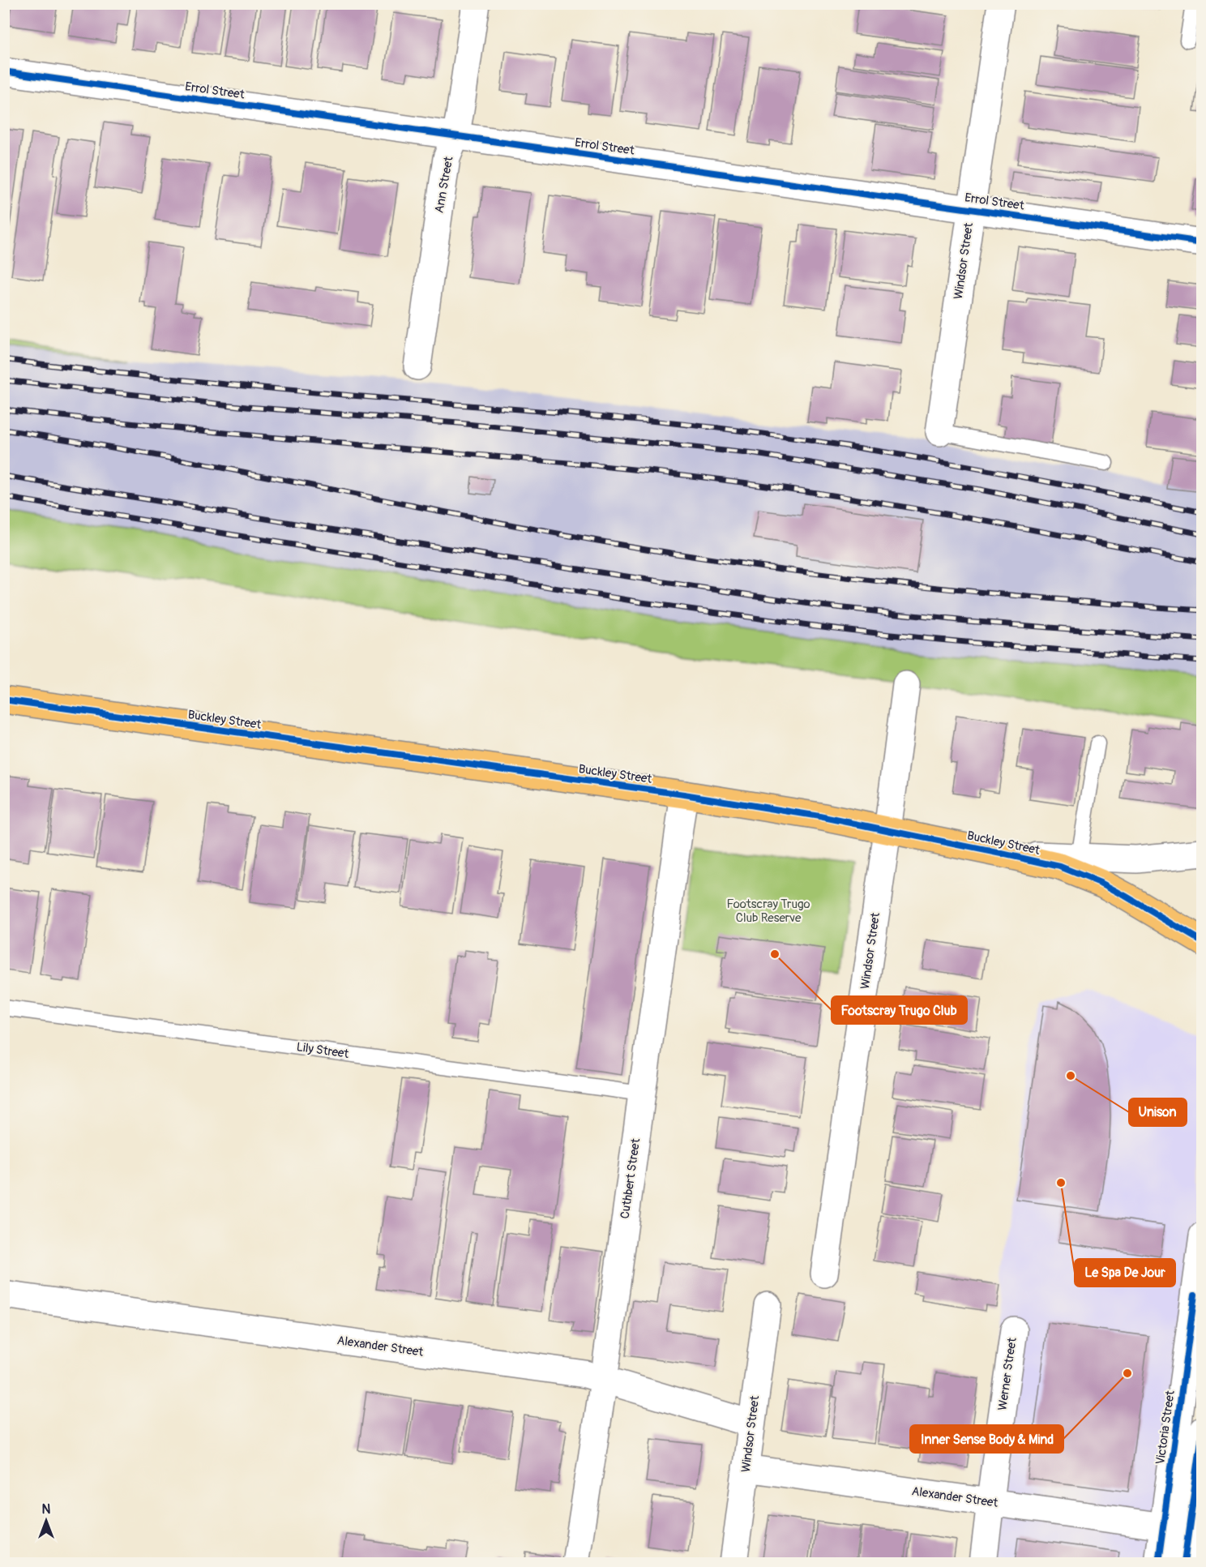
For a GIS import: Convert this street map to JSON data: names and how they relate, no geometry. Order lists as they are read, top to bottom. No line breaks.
{"streets":{"main road":["Buckley Street"],"street":["Errol Street","Ann Street","Windsor Street","Cuthbert Street","Alexander Street","Werner Street","Victoria Street"],"lane":["Lily Street"]},"crossings":[["Errol Street","Ann Street"],["Errol Street","Windsor Street"],["Windsor Street","Buckley Street"],["Windsor Street","Alexander Street"],["Buckley Street","Cuthbert Street"],["Lily Street","Cuthbert Street"],["Cuthbert Street","Alexander Street"],["Alexander Street","Werner Street"],["Alexander Street","Victoria Street"]],"parks":["Footscray Trugo Club Reserve"],"places":["Footscray Trugo Club","Unison","Le Spa De Jour","Inner Sense Body & Mind"],"north":"top"}
